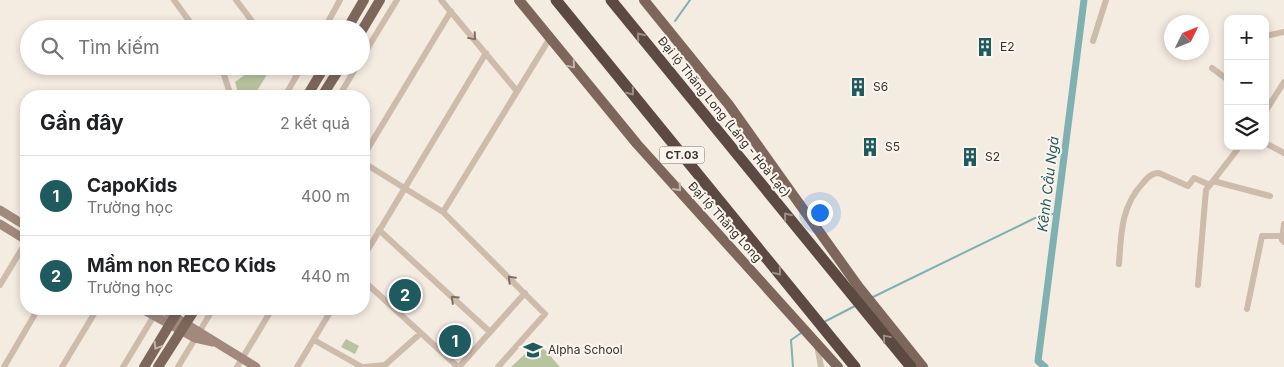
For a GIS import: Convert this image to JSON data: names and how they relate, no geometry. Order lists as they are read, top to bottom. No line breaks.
{"streets":{"highway":["Đại lộ Thăng Long (Láng - Hoà Lạc)","CT.03"],"main road":["Đại lộ Thăng Long"]},"water":["Kênh Cầu Ngà"],"places":{"building":["E2","S6","S5","S2"],"school or university":["Alpha School"]},"north":"top right","page":{"map_buttons":["+","−"],"search":"Tìm kiếm","heading":["Gần đây","2 kết quả"],"list":[{"mark":"1","name":"CapoKids","note":"Trường học","value":"400 m"},{"mark":"2","name":"Mầm non RECO Kids","note":"Trường học","value":"440 m"}],"pins":["2","1"]}}
